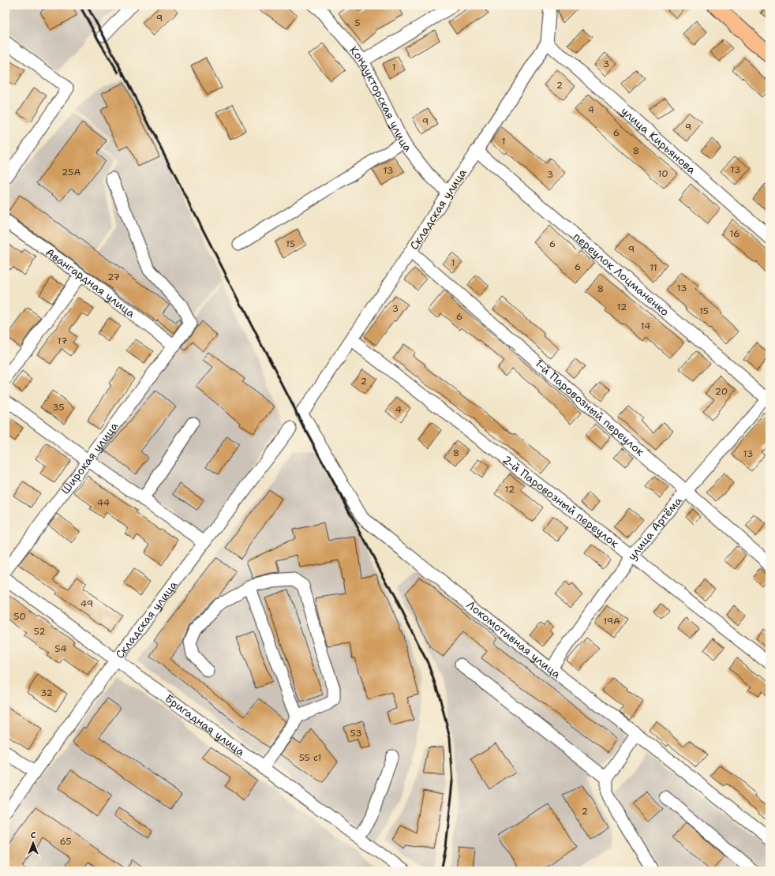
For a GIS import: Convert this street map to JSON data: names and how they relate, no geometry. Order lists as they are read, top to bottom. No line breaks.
{"streets":{"street":["Кондукторская улица","улица Кирьянова","Складская улица","переулок Лоцманенко","Авангардная улица","1-й Паровозный переулок","Широкая улица","2-й Паровозный переулок","улица Артёма","Локомотивная улица","Бригадная улица"]},"crossings":[["Кондукторская улица","Складская улица"],["улица Кирьянова","Складская улица"],["Складская улица","переулок Лоцманенко"],["Складская улица","1-й Паровозный переулок"],["Складская улица","2-й Паровозный переулок"],["Складская улица","Локомотивная улица"],["Складская улица","Бригадная улица"],["переулок Лоцманенко","улица Артёма"],["Авангардная улица","Широкая улица"],["1-й Паровозный переулок","улица Артёма"],["2-й Паровозный переулок","улица Артёма"],["улица Артёма","Локомотивная улица"]],"house_numbers":["9","5","3","1","2","4","9","9","6","1","8","13","13","25А","10","3","16","15","6","9","1","6","11","27","13","8","12","3","15","6","14","17","2","20","35","4","8","13","12","44","49","50","19А","52","54","32","53","55 с1","2","65"],"north":"top"}
